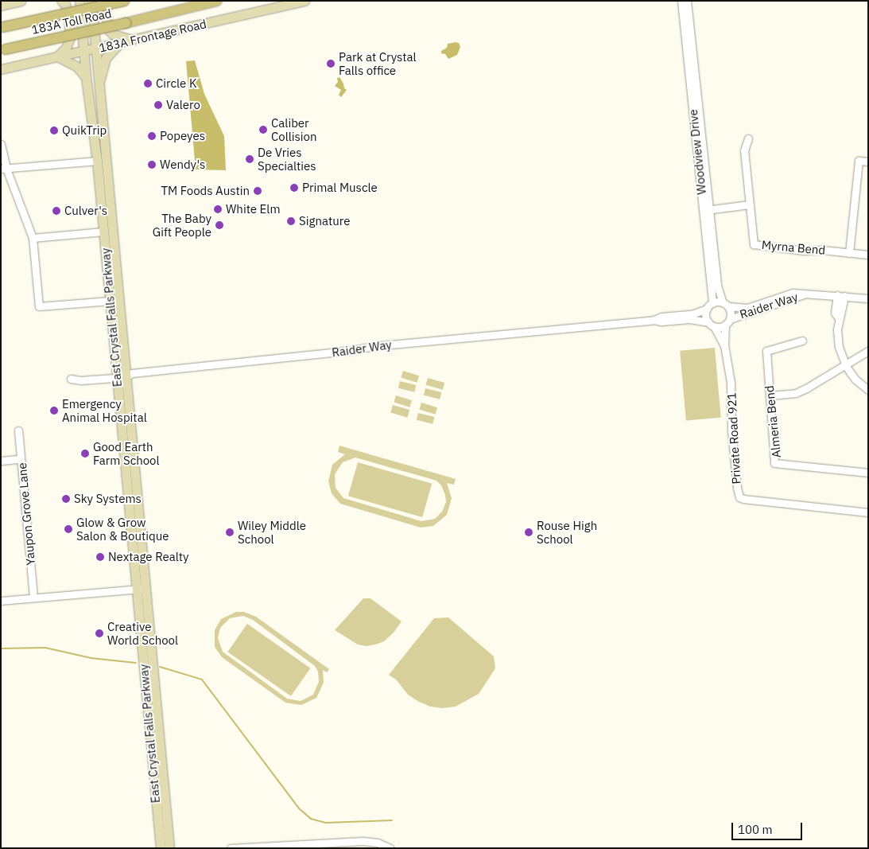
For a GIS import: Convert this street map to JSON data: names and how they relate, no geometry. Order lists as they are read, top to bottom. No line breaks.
{"streets":{"highway":["183A Toll Road"],"main road":["183A Frontage Road","East Crystal Falls Parkway"],"street":["Woodview Drive","Myrna Bend","Raider Way","Almeria Bend","Private Road 921","Yaupon Grove Lane"]},"crossings":[["183A Frontage Road","East Crystal Falls Parkway"],["Woodview Drive","Raider Way"],["Woodview Drive","Private Road 921"],["Raider Way","East Crystal Falls Parkway"],["Raider Way","Private Road 921"]],"places":["Park at Crystal Falls office","Circle K","Valero","Caliber Collision","QuikTrip","Popeyes","De Vries Specialties","Wendy's","Primal Muscle","TM Foods Austin","White Elm","Culver's","Signature","The Baby Gift People","Emergency Animal Hospital","Good Earth Farm School","Sky Systems","Glow & Grow Salon & Boutique","Wiley Middle School","Rouse High School","Nextage Realty","Creative World School"],"scale_bar":"100 m"}
